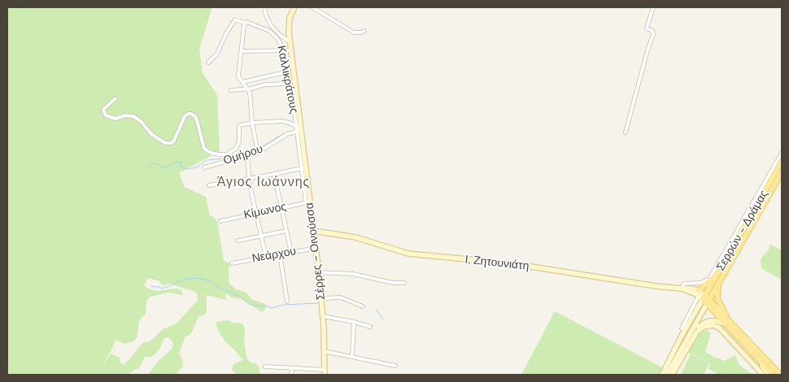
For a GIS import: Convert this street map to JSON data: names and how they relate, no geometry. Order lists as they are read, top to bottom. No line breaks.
{"streets":{"main road":["Σερρών - Δράμας"],"street":["Καλλικράτους","Ομήρου","Κίμωνος","Σέρρες - Οινούσσα","Νεάρχου","Ι. Ζητουνιάτη"]},"crossings":[["Ομήρου","Σέρρες - Οινούσσα"],["Κίμωνος","Σέρρες - Οινούσσα"],["Σερρών - Δράμας","Ι. Ζητουνιάτη"],["Σέρρες - Οινούσσα","Νεάρχου"],["Σέρρες - Οινούσσα","Ι. Ζητουνιάτη"]],"districts":["Άγιος Ιωάννης"]}
